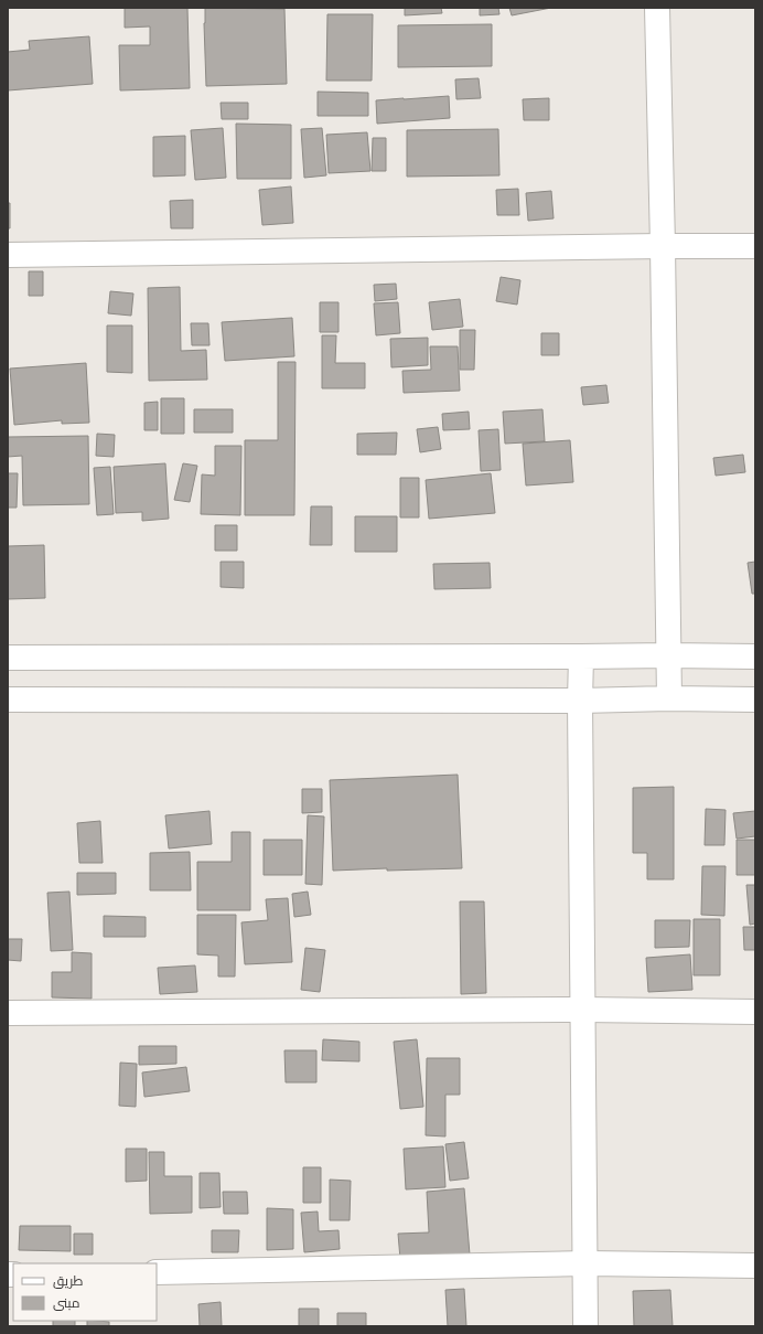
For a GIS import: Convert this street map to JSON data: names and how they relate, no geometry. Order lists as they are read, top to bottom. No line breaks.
{"legend":["طريق","مبنى"]}
